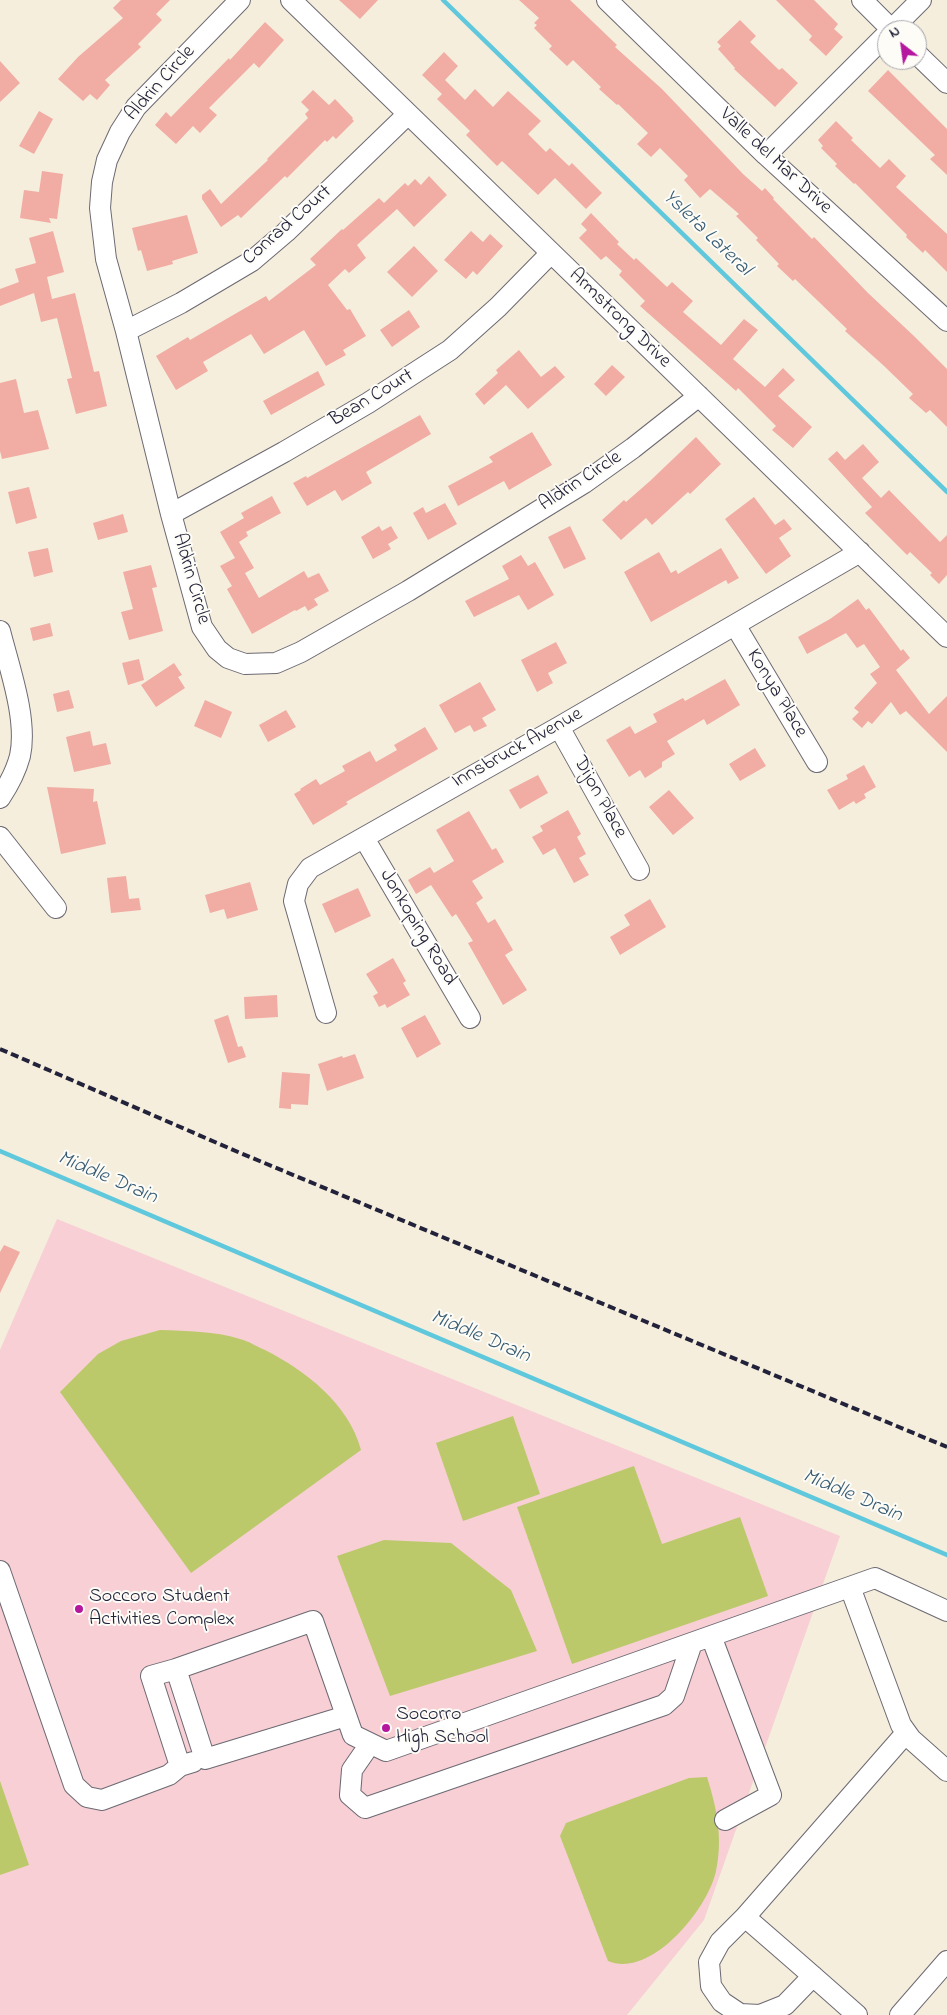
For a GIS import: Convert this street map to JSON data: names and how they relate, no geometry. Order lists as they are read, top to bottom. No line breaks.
{"streets":{"street":["Aldrin Circle","Valle del Mar Drive","Conrad Court","Armstrong Drive","Bean Court","Konya Place","Innsbruck Avenue","Dijon Place","Jonkoping Road"]},"crossings":[["Aldrin Circle","Conrad Court"],["Aldrin Circle","Armstrong Drive"],["Aldrin Circle","Bean Court"],["Conrad Court","Armstrong Drive"],["Armstrong Drive","Bean Court"],["Armstrong Drive","Innsbruck Avenue"],["Konya Place","Innsbruck Avenue"],["Innsbruck Avenue","Dijon Place"],["Innsbruck Avenue","Jonkoping Road"]],"water":["Ysleta Lateral","Middle Drain"],"places":["Soccoro Student Activities Complex","Socorro High School"],"north":"top left"}
